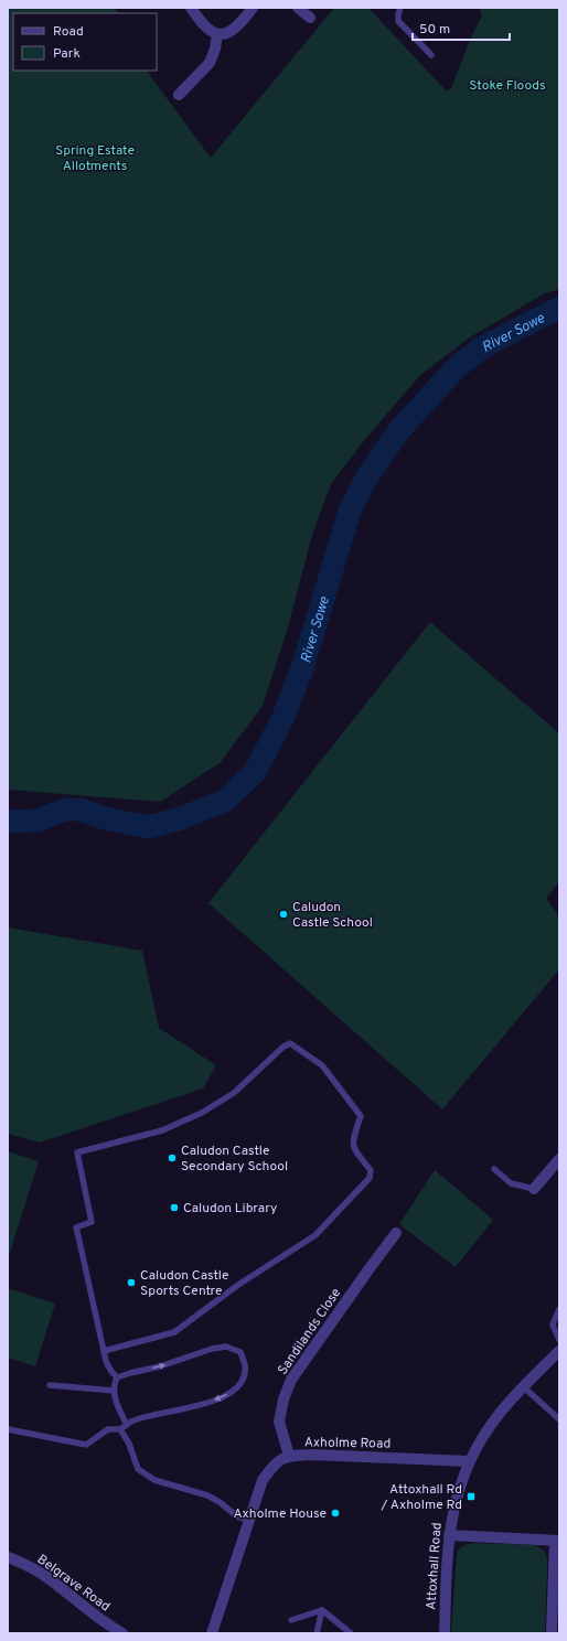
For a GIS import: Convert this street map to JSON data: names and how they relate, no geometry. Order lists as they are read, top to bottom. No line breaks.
{"streets":{"street":["Sandilands Close","Axholme Road","Attoxhall Road","Belgrave Road"]},"crossings":[["Sandilands Close","Axholme Road"],["Axholme Road","Attoxhall Road"]],"water":["River Sowe"],"parks":["Stoke Floods","Spring Estate Allotments"],"places":{"other":["Caludon Castle School","Caludon Castle Secondary School","Caludon Library","Caludon Castle Sports Centre","Axholme House"],"transit":["Attoxhall Rd / Axholme Rd"]},"legend":["Road","Park"],"scale_bar":"50 m"}
